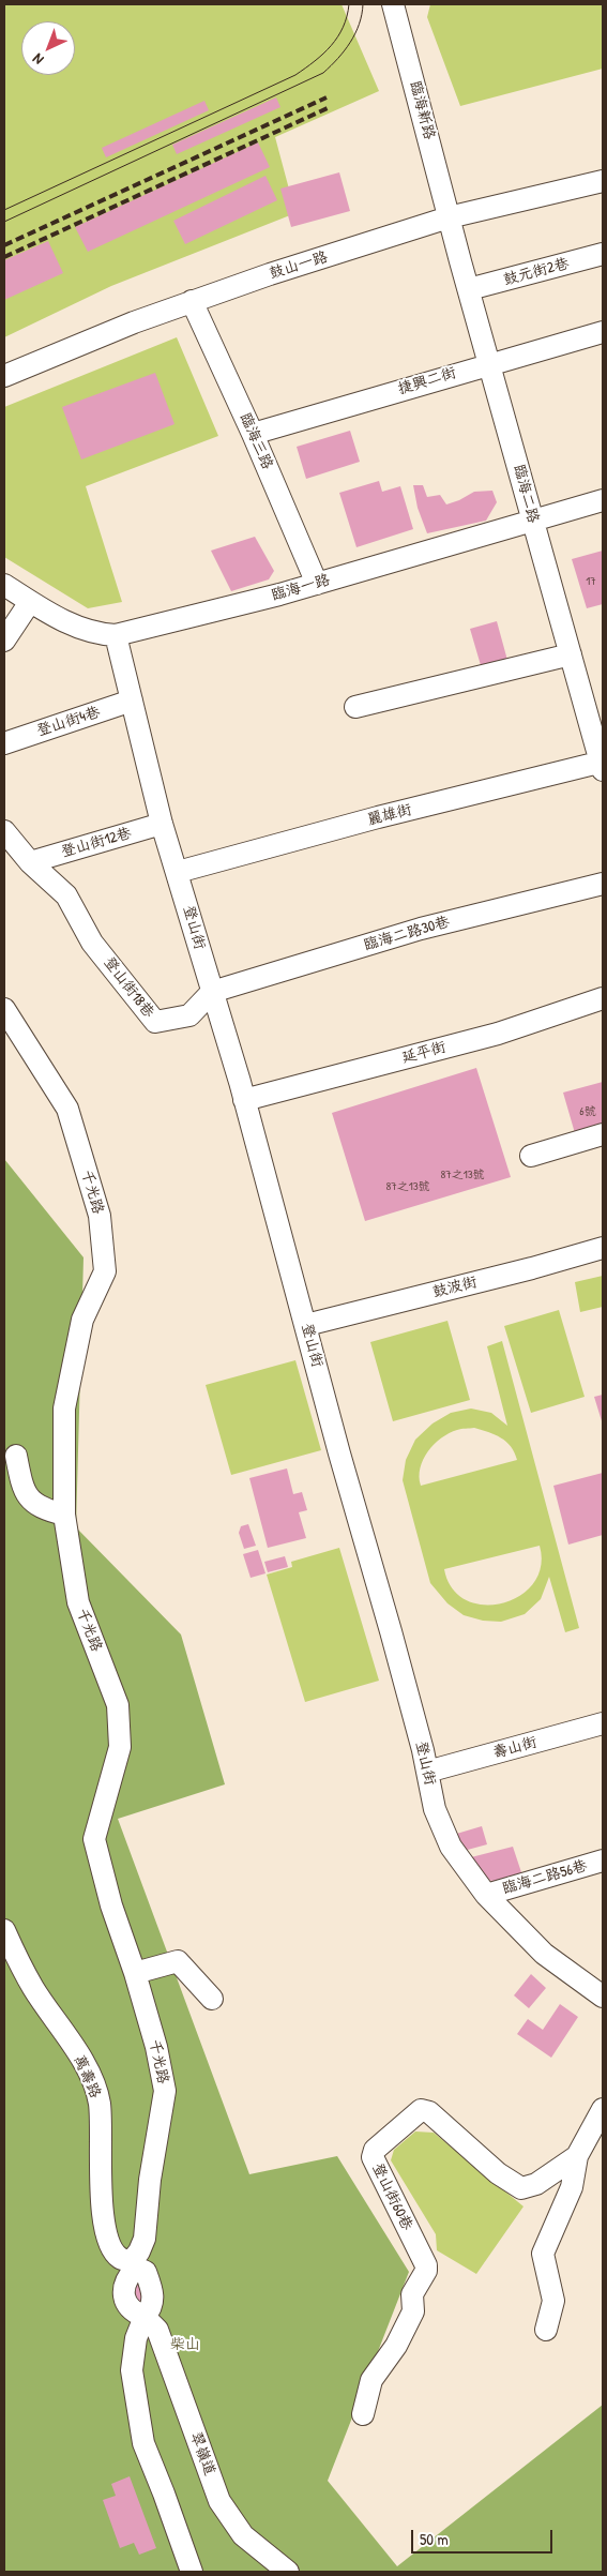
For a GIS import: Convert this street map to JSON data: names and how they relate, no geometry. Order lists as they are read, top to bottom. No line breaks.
{"streets":{"street":["臨海新路","鼓山一路","鼓元街2巷","捷興二街","臨海三路","臨海二路","臨海一路","登山街4巷","麗雄街","登山街12巷","登山街","臨海二路30巷","登山街18巷","延平街","千光路","鼓波街","壽山街","臨海二路56巷","萬壽路","登山街60巷","翠嶺道"]},"crossings":[["臨海新路","鼓山一路"],["臨海新路","臨海二路"],["鼓山一路","臨海三路"],["鼓山一路","臨海二路"],["鼓元街2巷","臨海二路"],["捷興二街","臨海三路"],["捷興二街","臨海二路"],["臨海三路","臨海一路"],["臨海二路","臨海一路"],["臨海二路","麗雄街"],["臨海一路","登山街"],["登山街4巷","登山街"],["麗雄街","登山街"],["登山街12巷","登山街"],["登山街12巷","登山街18巷"],["登山街","臨海二路30巷"],["登山街","登山街18巷"],["登山街","延平街"],["登山街","鼓波街"],["登山街","壽山街"],["登山街","臨海二路56巷"],["臨海二路30巷","登山街18巷"],["千光路","萬壽路"],["千光路","翠嶺道"]],"parks":["柴山"],"house_numbers":["17","6號","87之13號","87之13號"],"scale_bar":"50 m","north":"bottom left"}
